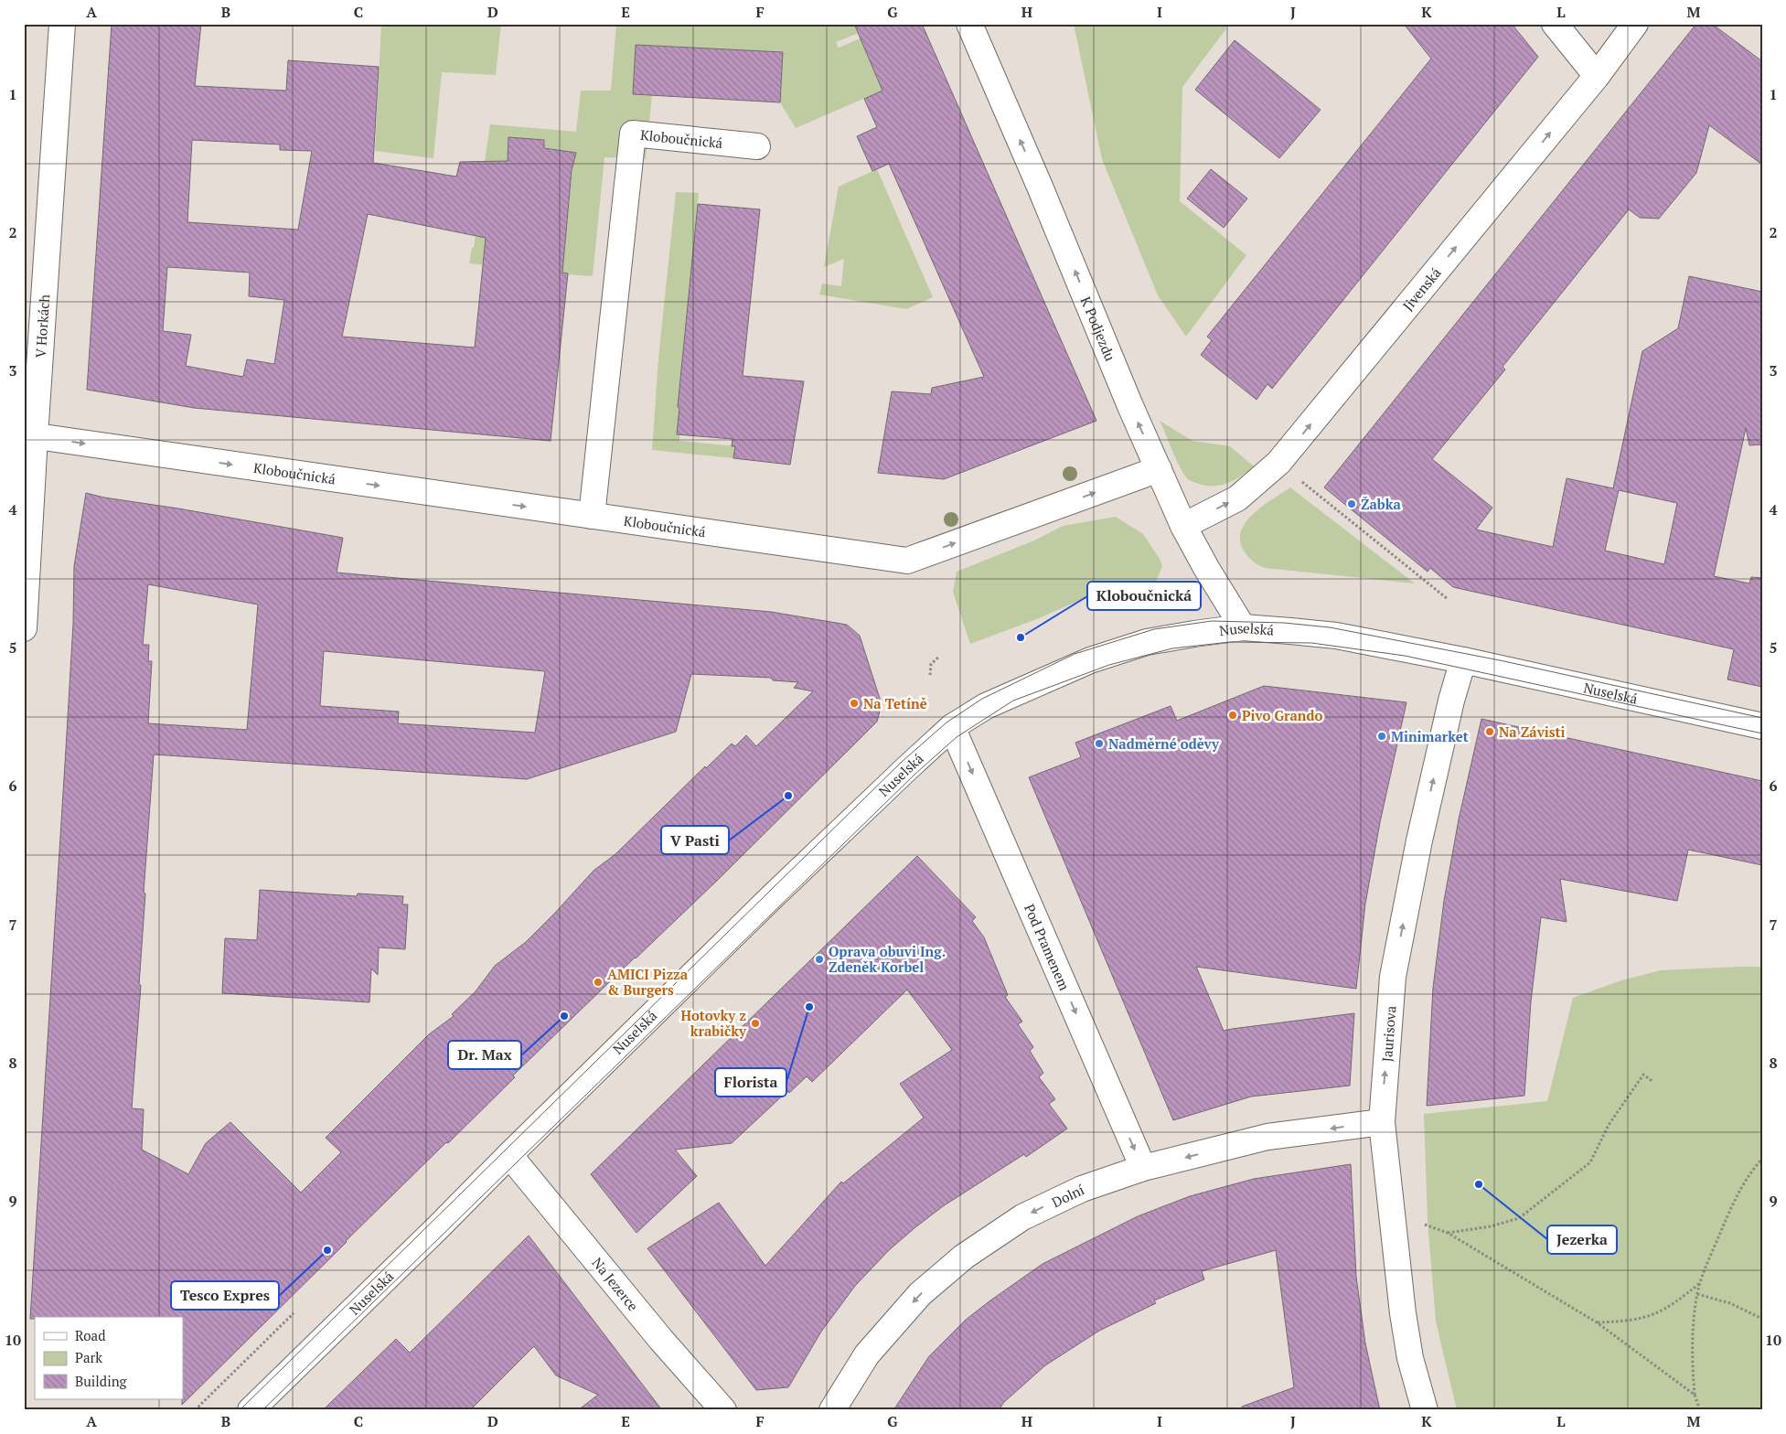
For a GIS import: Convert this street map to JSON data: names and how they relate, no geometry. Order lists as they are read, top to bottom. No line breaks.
{"streets":{"street":["Kloboučnická","Jivenská","V Horkách","K Podjezdu","Nuselská","Pod Pramenem","Jaurisova","Dolní","Na Jezerce"]},"crossings":[["Kloboučnická","V Horkách"],["Kloboučnická","K Podjezdu"],["Jivenská","K Podjezdu"],["K Podjezdu","Nuselská"],["Nuselská","Pod Pramenem"],["Nuselská","Jaurisova"],["Nuselská","Na Jezerce"],["Pod Pramenem","Dolní"],["Jaurisova","Dolní"]],"one_way":["Kloboučnická","Jivenská","K Podjezdu","Pod Pramenem","Jaurisova","Dolní"],"places":["Žabka","Kloboučnická","Na Tetíně","Pivo Grando","Na Závisti","Minimarket","Nadměrné oděvy","V Pasti","Oprava obuvi Ing. Zdeněk Korbel","AMICI Pizza & Burgers","Florista","Dr. Max","Hotovky z krabičky","Jezerka","Tesco Expres"],"legend":["Road","Park","Building"],"grid":{"columns":["A","B","C","D","E","F","G","H","I","J","K","L","M"],"rows":["1","2","3","4","5","6","7","8","9","10"]}}
